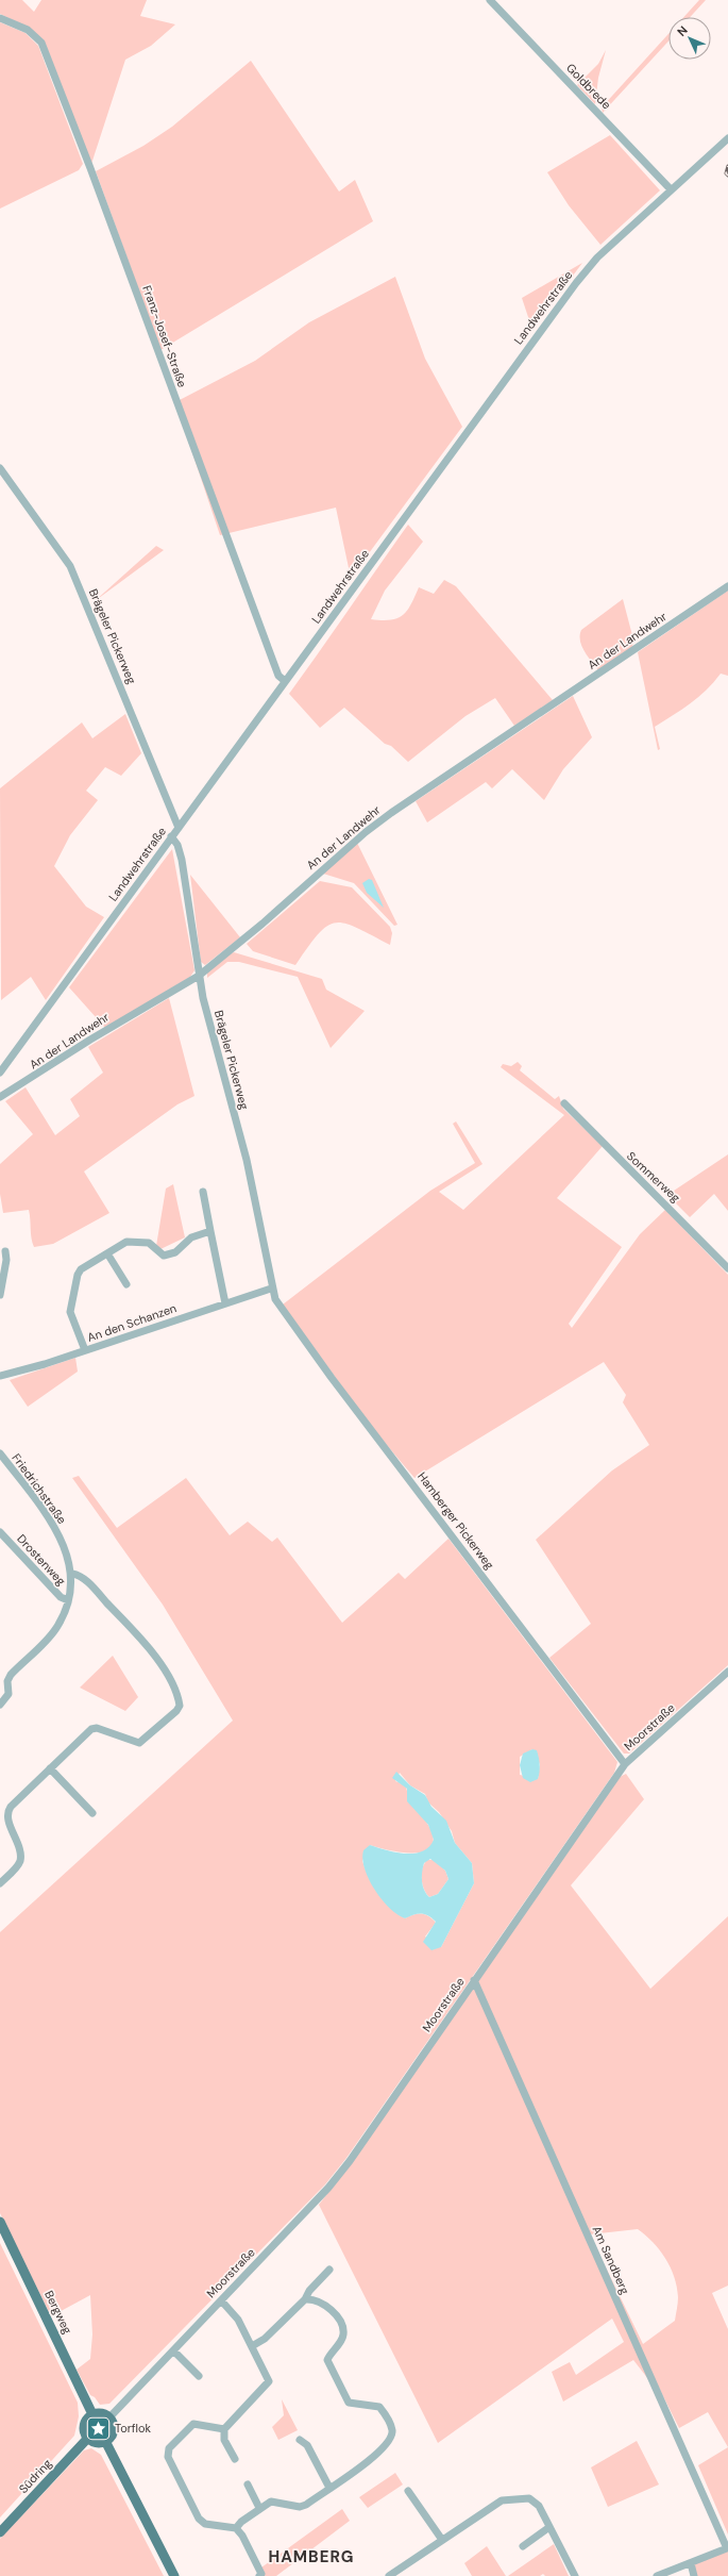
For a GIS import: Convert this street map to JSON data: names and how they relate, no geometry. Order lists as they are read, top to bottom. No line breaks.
{"streets":{"main road":["Bergweg","Südring"],"street":["Goldbrede","Landwehrstraße","Franz-Josef-Straße","Brägeler Pickerweg","An der Landwehr","Sommerweg","An den Schanzen","Friedrichstraße","Hamberger Pickerweg","Drostenweg","Moorstraße","Am Sandberg"]},"crossings":[["Goldbrede","Landwehrstraße"],["Landwehrstraße","Franz-Josef-Straße"],["Landwehrstraße","Brägeler Pickerweg"],["Brägeler Pickerweg","An der Landwehr"],["Brägeler Pickerweg","An den Schanzen"],["Brägeler Pickerweg","Hamberger Pickerweg"],["An den Schanzen","Hamberger Pickerweg"],["Hamberger Pickerweg","Moorstraße"],["Moorstraße","Am Sandberg"],["Moorstraße","Bergweg"],["Moorstraße","Südring"],["Bergweg","Südring"]],"districts":["HAMBERG"],"places":{"place":["Torflok"]},"north":"top left"}
